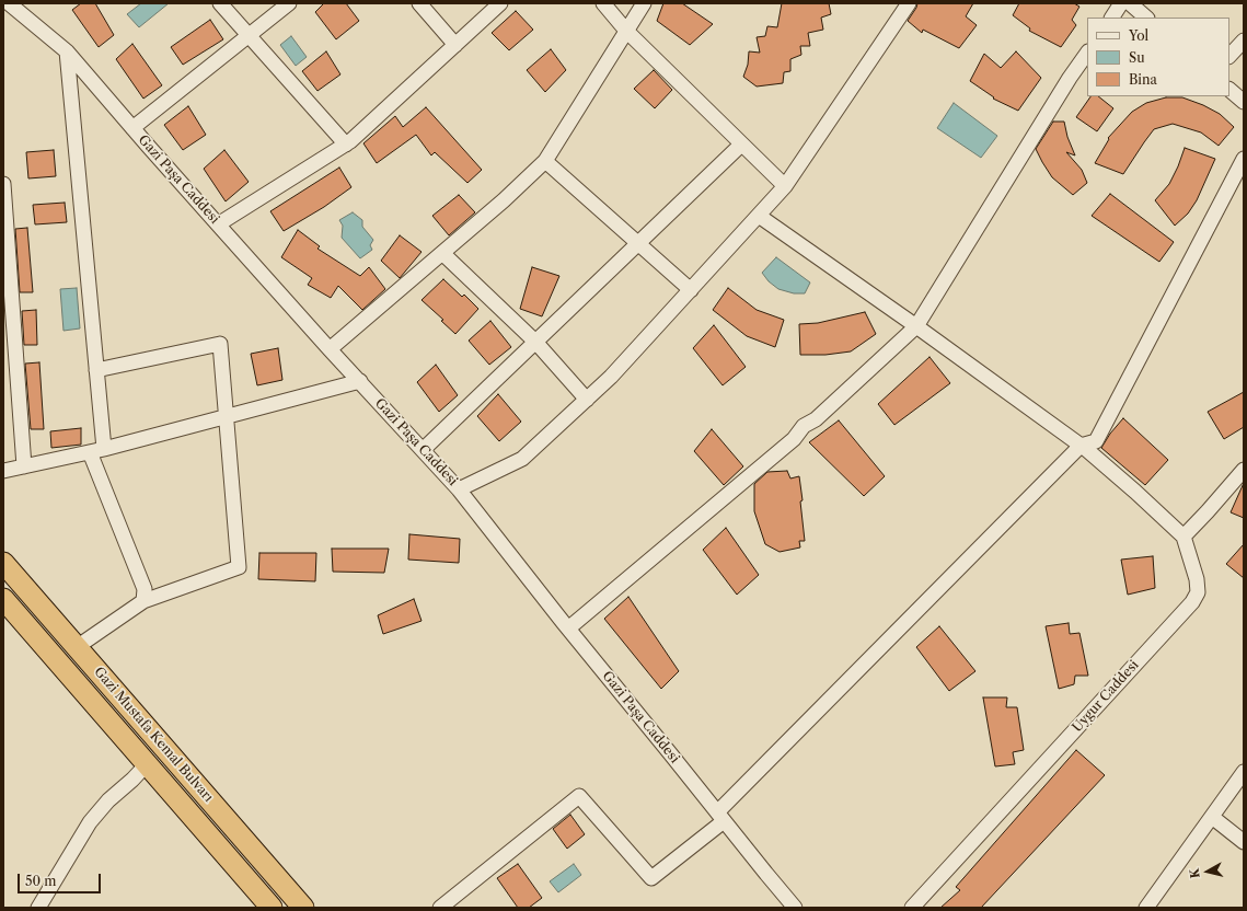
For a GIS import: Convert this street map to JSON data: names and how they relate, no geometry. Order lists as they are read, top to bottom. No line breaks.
{"streets":{"highway":["Gazi Mustafa Kemal Bulvarı"],"street":["Gazi Paşa Caddesi","Uygur Caddesi"]},"legend":["Yol","Su","Bina"],"scale_bar":"50 m","north":"left"}
